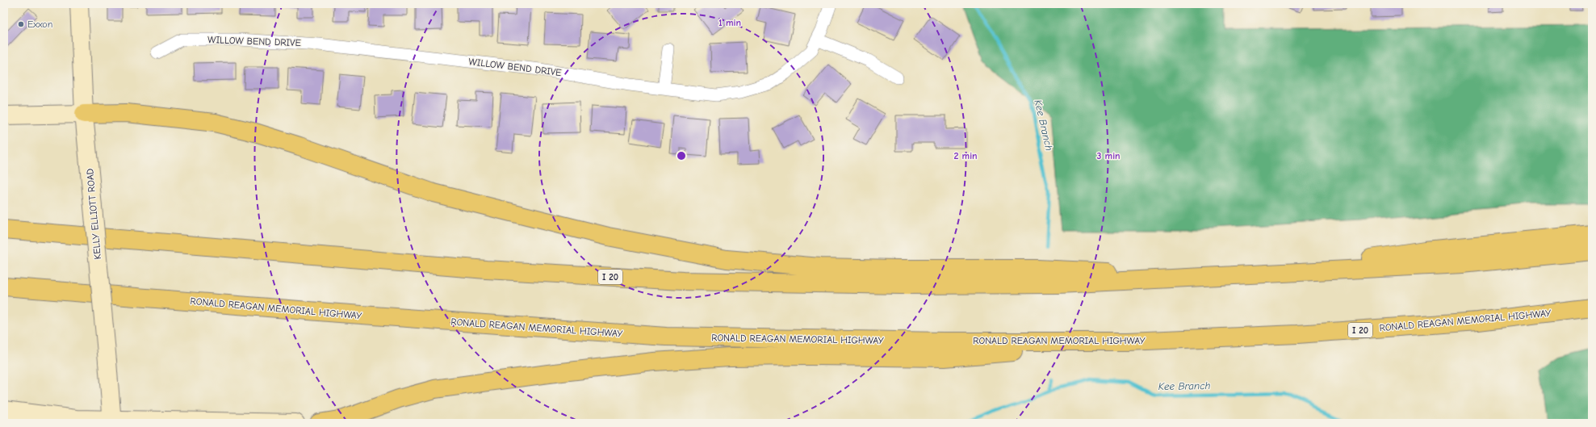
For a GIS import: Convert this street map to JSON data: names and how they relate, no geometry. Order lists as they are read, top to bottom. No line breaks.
{"streets":{"highway":["I 20","RONALD REAGAN MEMORIAL HIGHWAY"],"street":["WILLOW BEND DRIVE","KELLY ELLIOTT ROAD"]},"water":["Kee Branch"],"places":["Exxon"],"rings":["1 min","2 min","3 min"]}
